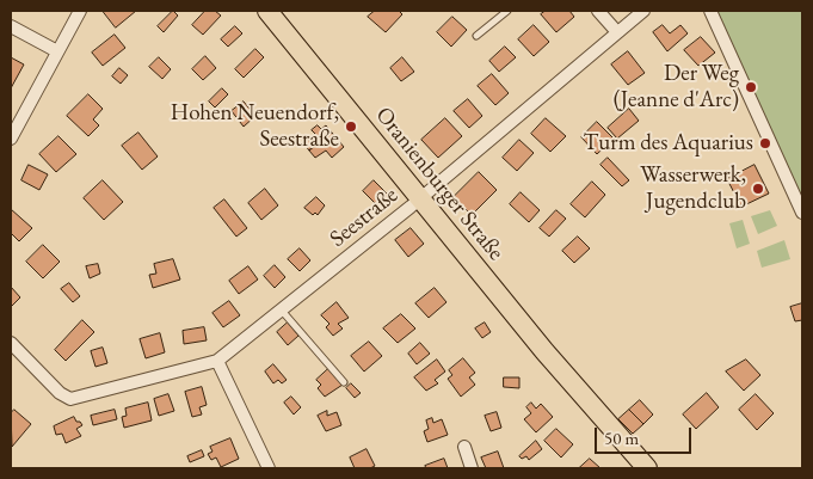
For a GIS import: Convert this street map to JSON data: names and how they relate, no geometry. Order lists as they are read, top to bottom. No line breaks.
{"streets":{"main road":["Oranienburger Straße"],"street":["Seestraße"]},"crossings":[["Oranienburger Straße","Seestraße"]],"places":["Der Weg (Jeanne d'Arc)","Hohen Neuendorf, Seestraße","Turm des Aquarius","Wasserwerk, Jugendclub"],"scale_bar":"50 m"}
